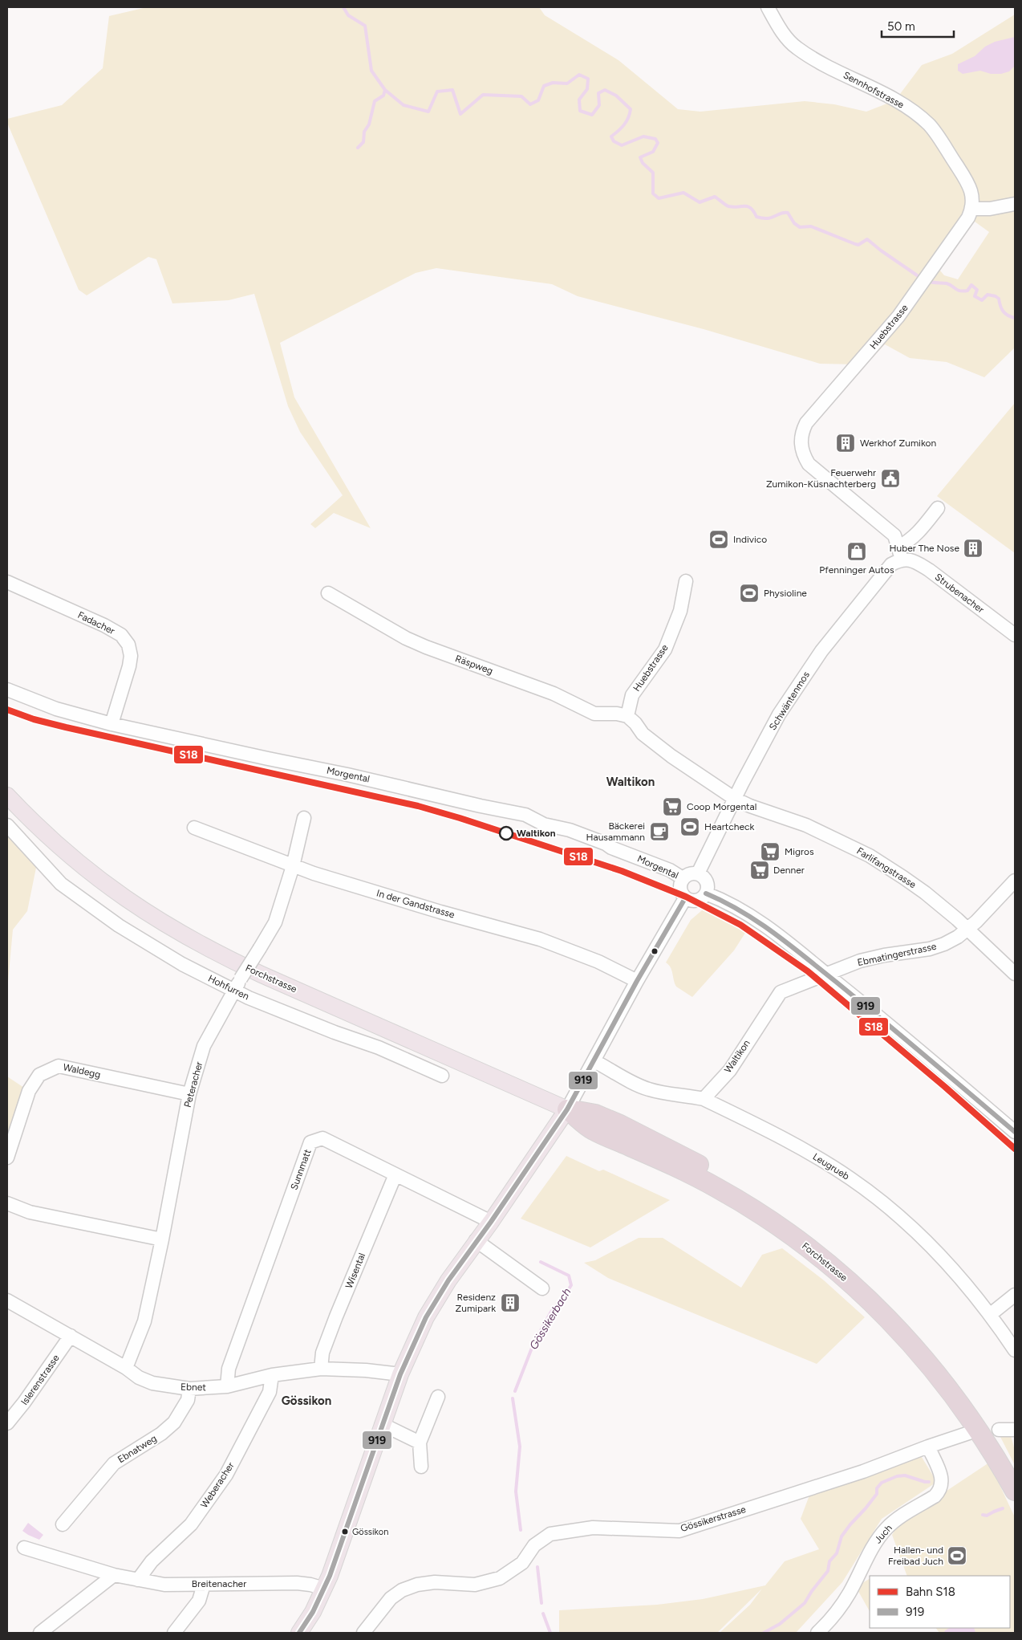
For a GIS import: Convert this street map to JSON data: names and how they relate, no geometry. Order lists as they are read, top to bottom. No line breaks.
{"streets":{"highway":["Forchstrasse"],"street":["Sennhofstrasse","Huebstrasse","Strubenacher","Fadacher","Räspweg","Schwäntenmos","Morgental","Farlifangstrasse","In der Gandstrasse","Ebmatingerstrasse","Hohfurren","Waltikon","Waldegg","Peteracher","Leugrueb","Sunnmatt","Wisental","Islerenstrasse","Ebnet","Ebnatweg","Weberacher","Gössikerstrasse","Juch","Breitenacher"]},"crossings":[["Sennhofstrasse","Huebstrasse"],["Huebstrasse","Räspweg"],["Strubenacher","Schwäntenmos"],["Fadacher","Morgental"],["Schwäntenmos","Morgental"],["Schwäntenmos","Farlifangstrasse"],["Farlifangstrasse","Ebmatingerstrasse"],["In der Gandstrasse","Peteracher"],["Ebmatingerstrasse","Waltikon"],["Hohfurren","Peteracher"],["Waltikon","Leugrueb"],["Waldegg","Peteracher"],["Peteracher","Ebnet"],["Sunnmatt","Wisental"],["Sunnmatt","Ebnet"],["Wisental","Ebnet"],["Islerenstrasse","Ebnet"],["Ebnet","Ebnatweg"],["Ebnet","Weberacher"],["Weberacher","Breitenacher"],["Gössikerstrasse","Juch"]],"districts":["Waltikon","Gössikon"],"water":["Gössikerbach"],"places":{"building":["Werkhof Zumikon","Huber The Nose","Residenz Zumipark"],"public building":["Feuerwehr Zumikon-Küsnachterberg"],"sports":["Indivico","Physioline","Heartcheck","Hallen- und Freibad Juch"],"shop":["Pfenninger Autos"],"supermarket":["Coop Morgental","Migros","Denner"],"cafe":["Bäckerei Hausammann"],"other":["Waltikon","Gössikon"]},"lines":["rail line S18","transit line 919"],"legend":["Bahn S18","919"],"scale_bar":"50 m"}
